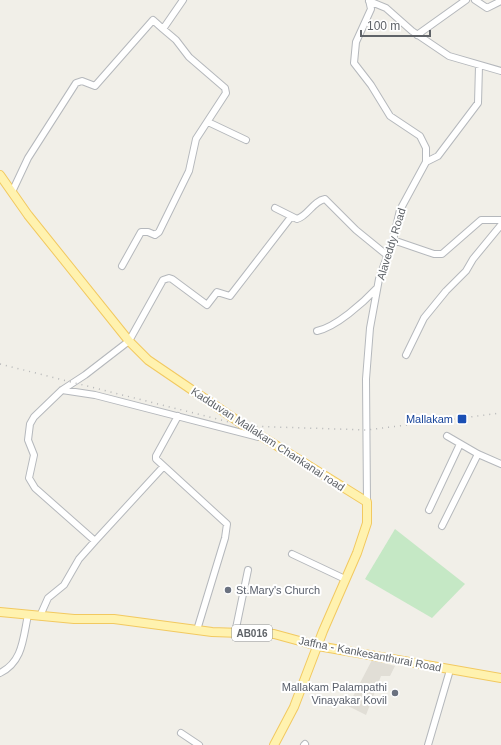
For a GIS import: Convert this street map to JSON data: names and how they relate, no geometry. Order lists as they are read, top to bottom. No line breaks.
{"streets":{"main road":["Kadduvan Mallakam Chankanai road","AB016","Jaffna - Kankesanthurai Road"],"street":["Alaveddy Road"]},"crossings":[["Alaveddy Road","Kadduvan Mallakam Chankanai road"]],"places":{"transit":["Mallakam"],"other":["St.Mary's Church","Mallakam Palampathi Vinayakar Kovil"]},"scale_bar":"100 m"}
